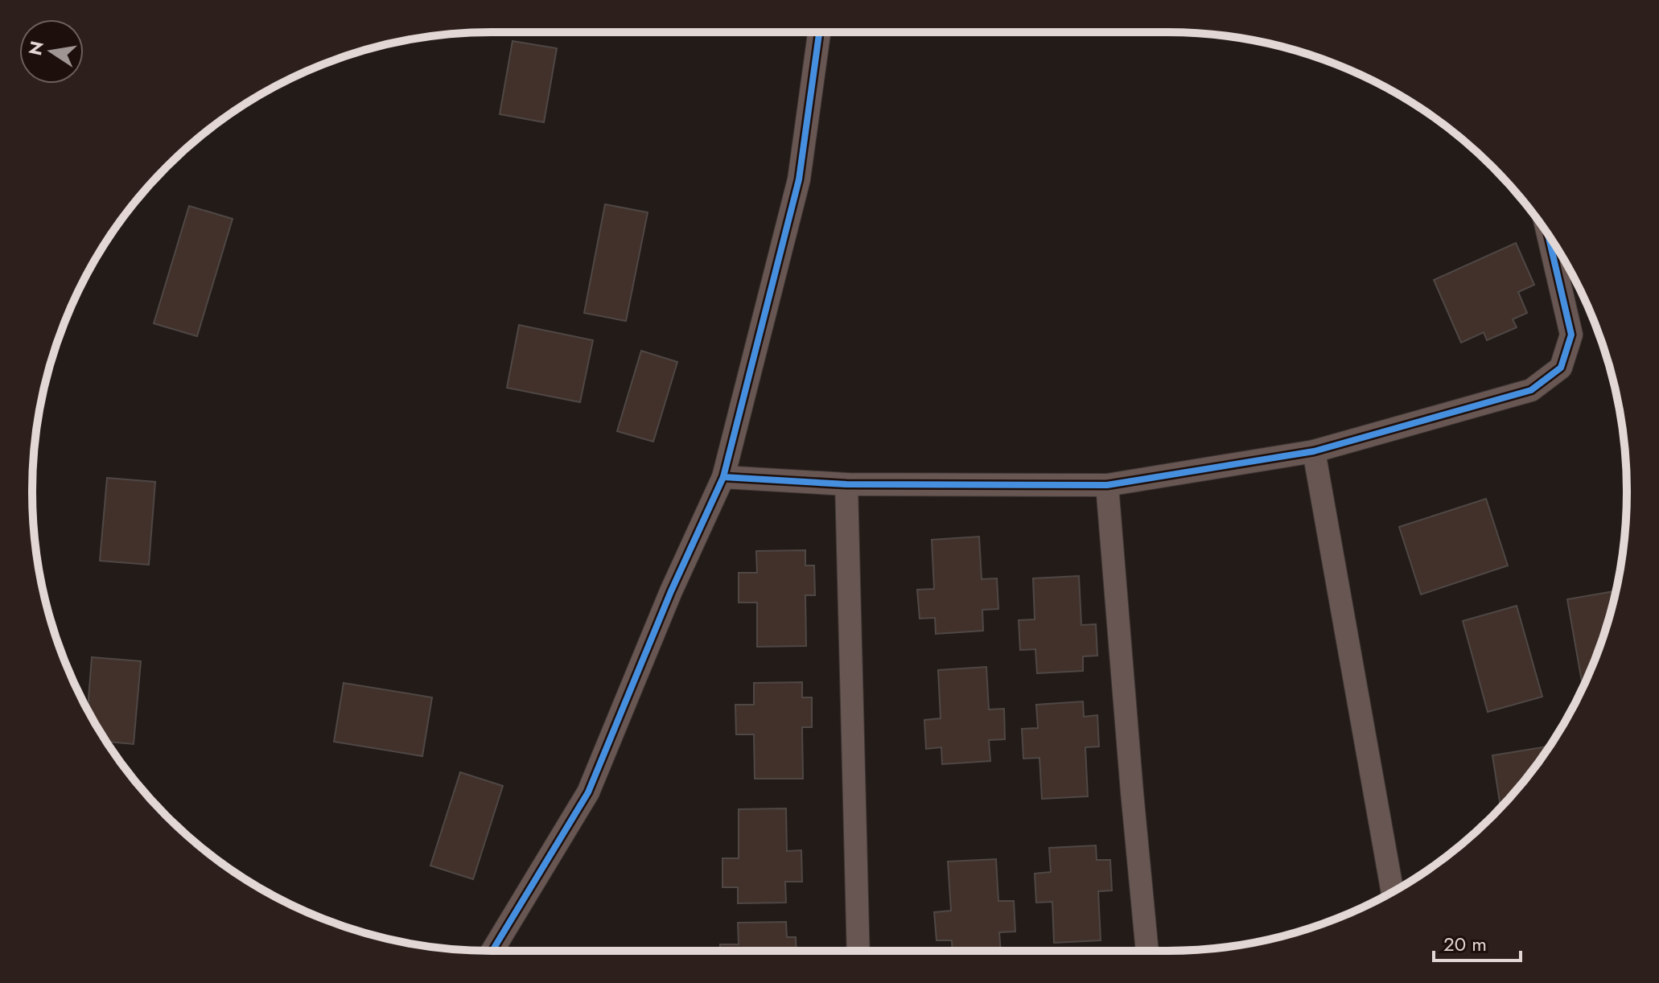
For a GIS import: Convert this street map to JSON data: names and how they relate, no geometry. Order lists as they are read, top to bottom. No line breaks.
{"scale_bar":"20 m","north":"left"}
